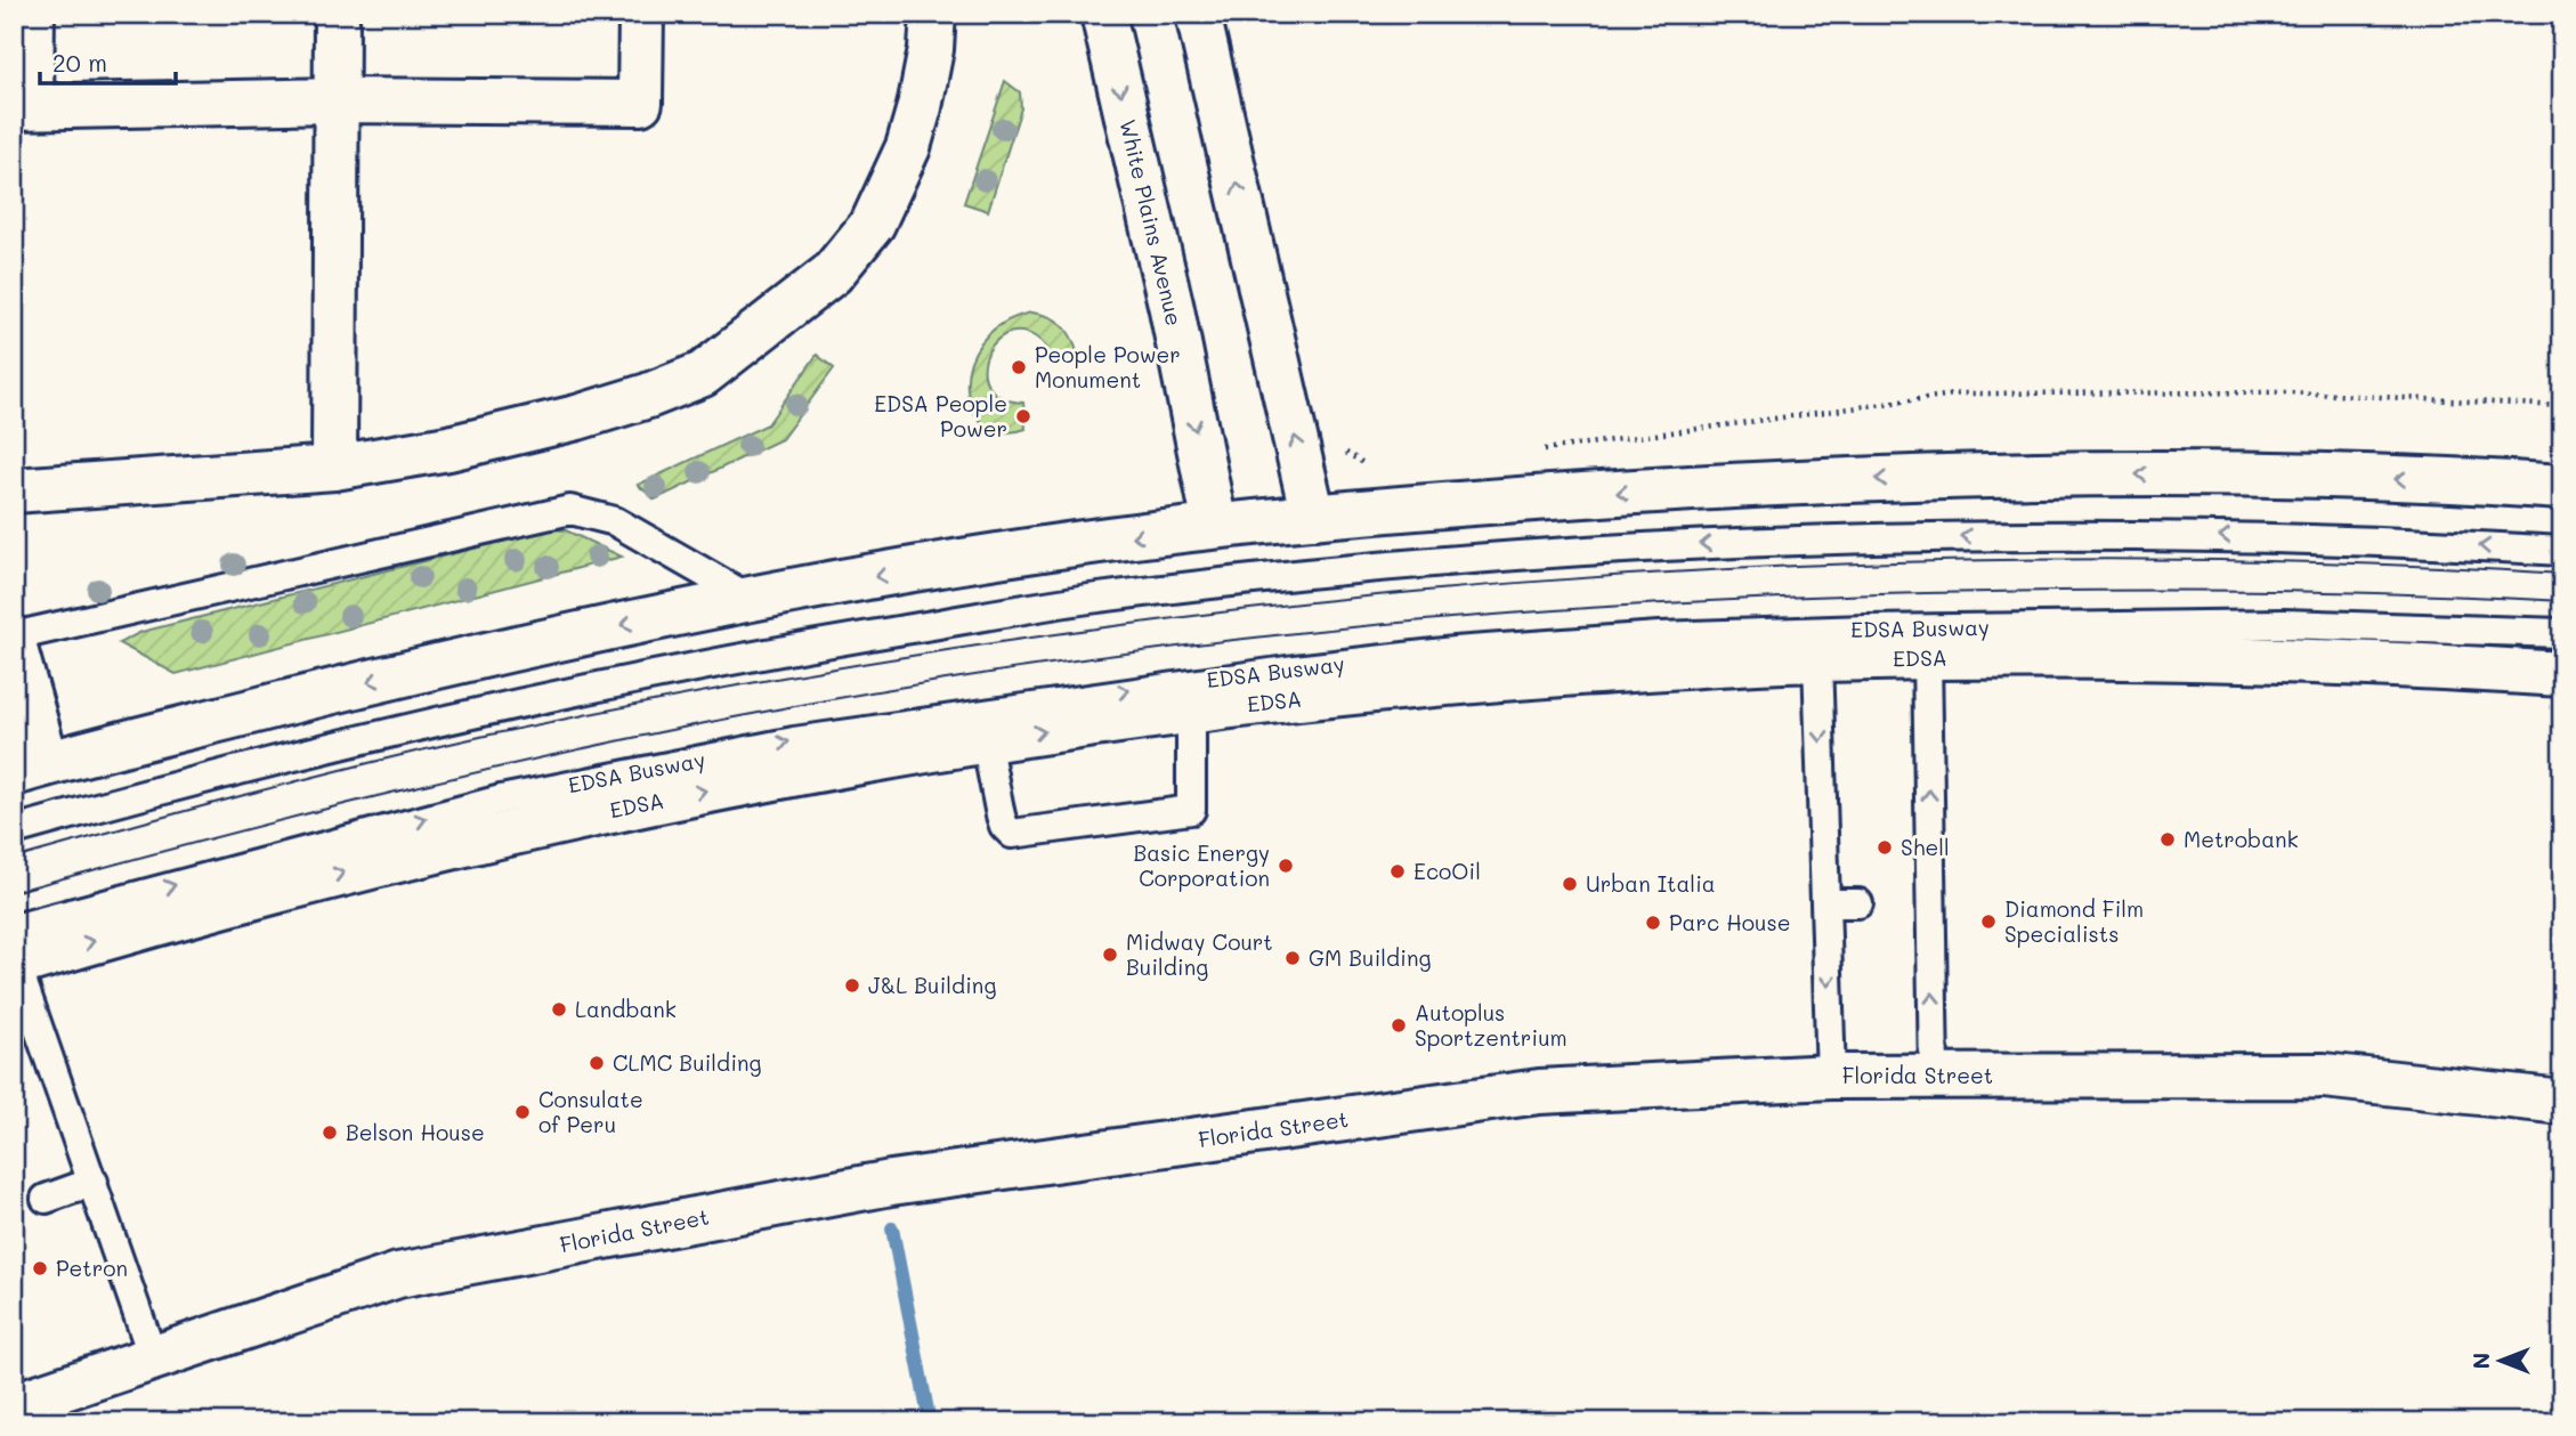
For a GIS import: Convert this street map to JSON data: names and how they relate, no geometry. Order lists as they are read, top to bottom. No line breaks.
{"streets":{"main road":["White Plains Avenue","EDSA","Florida Street"],"lane":["EDSA Busway"]},"crossings":[["EDSA Busway","EDSA"]],"places":["People Power Monument","EDSA People Power","Metrobank","Shell","Basic Energy Corporation","EcoOil","Urban Italia","Diamond Film Specialists","Parc House","Midway Court Building","GM Building","J&L Building","Landbank","Autoplus Sportzentrium","CLMC Building","Consulate of Peru","Belson House","Petron"],"scale_bar":"20 m","north":"left"}
